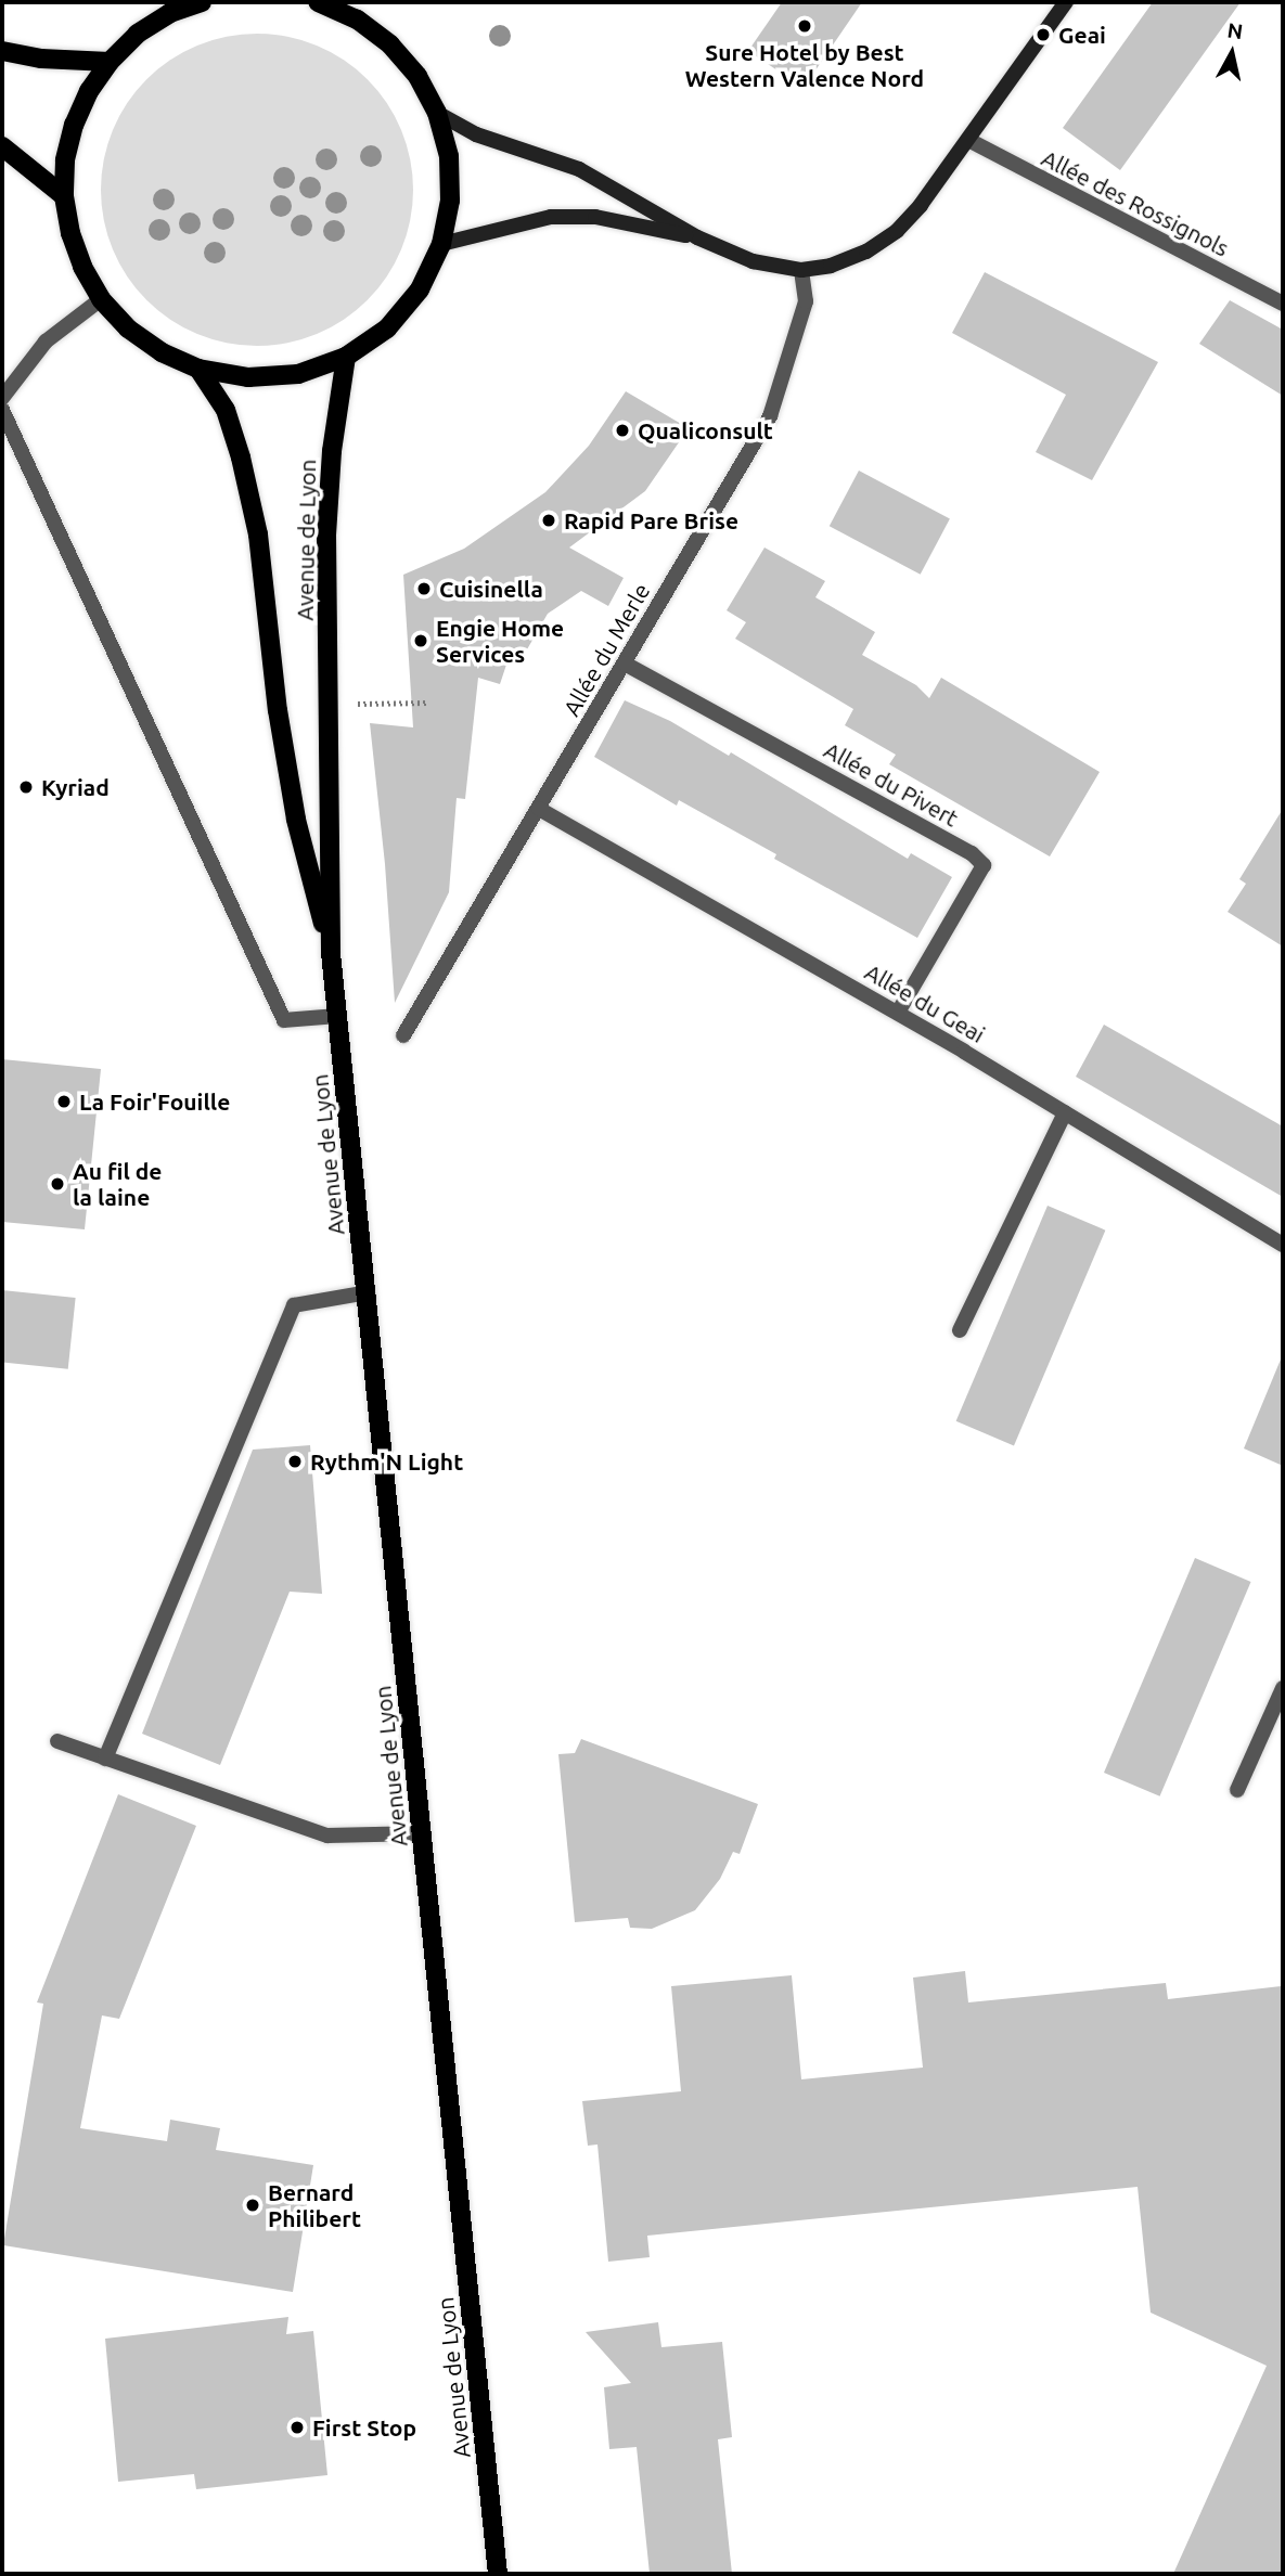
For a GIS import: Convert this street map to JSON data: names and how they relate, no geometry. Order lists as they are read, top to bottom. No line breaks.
{"streets":{"main road":["Avenue de Lyon"],"street":["Allée des Rossignols","Allée du Merle","Allée du Pivert","Allée du Geai"]},"crossings":[["Allée du Merle","Allée du Pivert"],["Allée du Merle","Allée du Geai"],["Allée du Pivert","Allée du Geai"]],"places":["Sure Hotel by Best Western Valence Nord","Geai","Qualiconsult","Rapid Pare Brise","Cuisinella","Engie Home Services","Kyriad","La Foir'Fouille","Au fil de la laine","Rythm'N Light","Bernard Philibert","First Stop"],"north":"top"}
